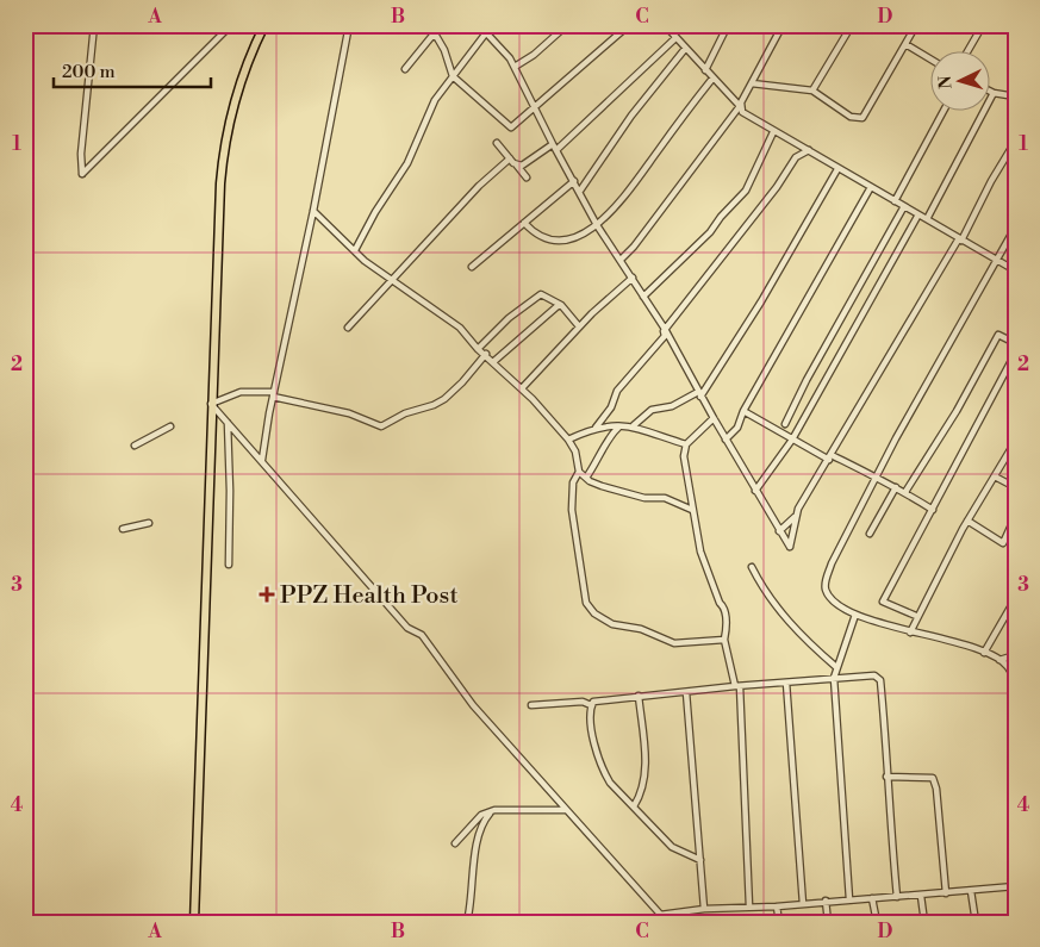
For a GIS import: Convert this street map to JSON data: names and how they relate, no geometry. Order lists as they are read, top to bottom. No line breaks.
{"places":{"health":["PPZ Health Post"]},"scale_bar":"200 m","north":"left","grid":{"columns":["A","B","C","D"],"rows":["1","2","3","4"]}}
